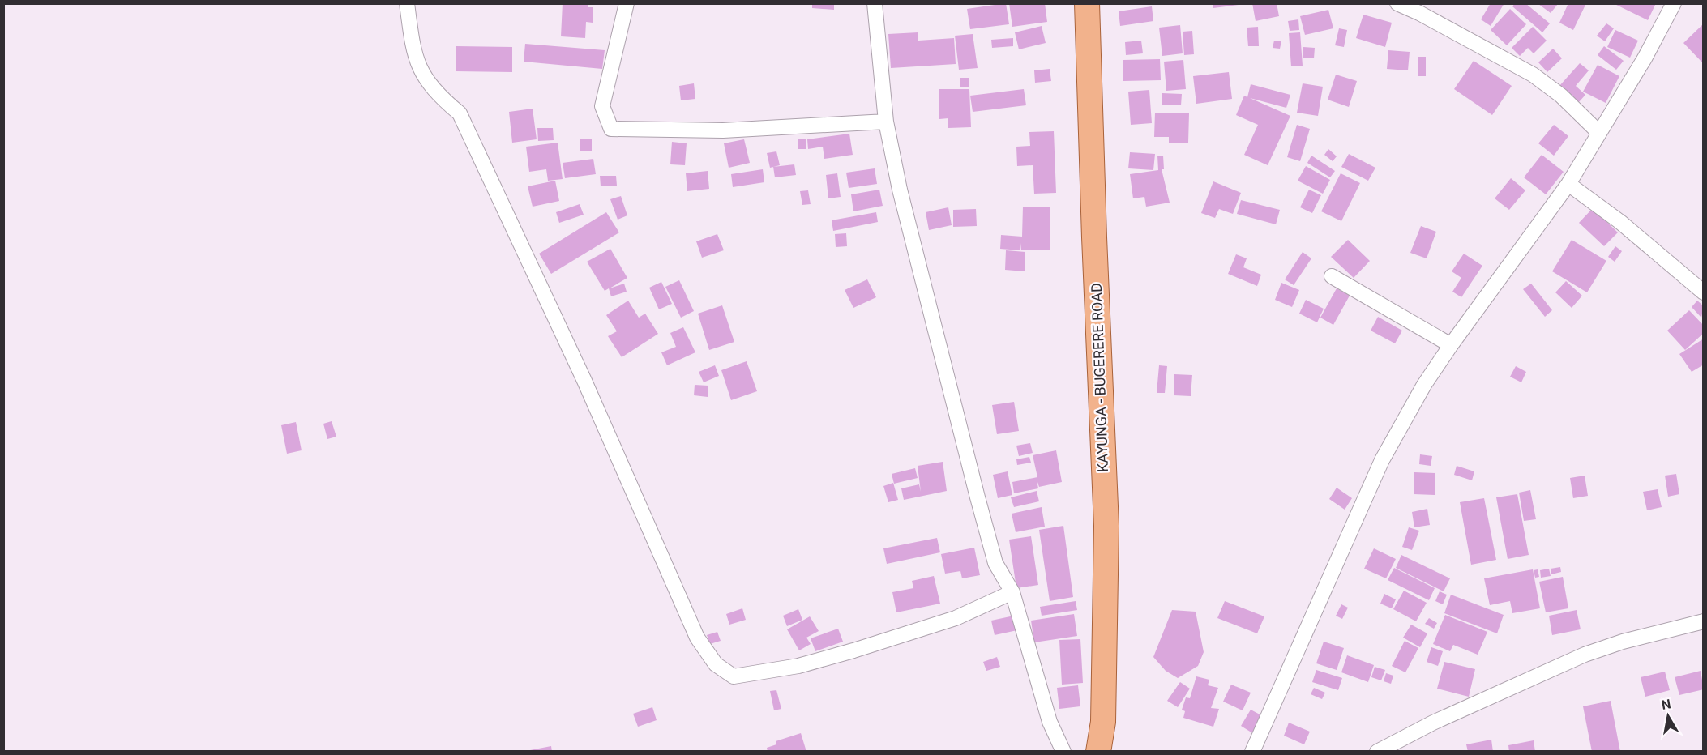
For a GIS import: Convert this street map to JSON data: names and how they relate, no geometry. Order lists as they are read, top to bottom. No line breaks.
{"streets":{"main road":["KAYUNGA - BUGERERE ROAD"]},"north":"top"}
